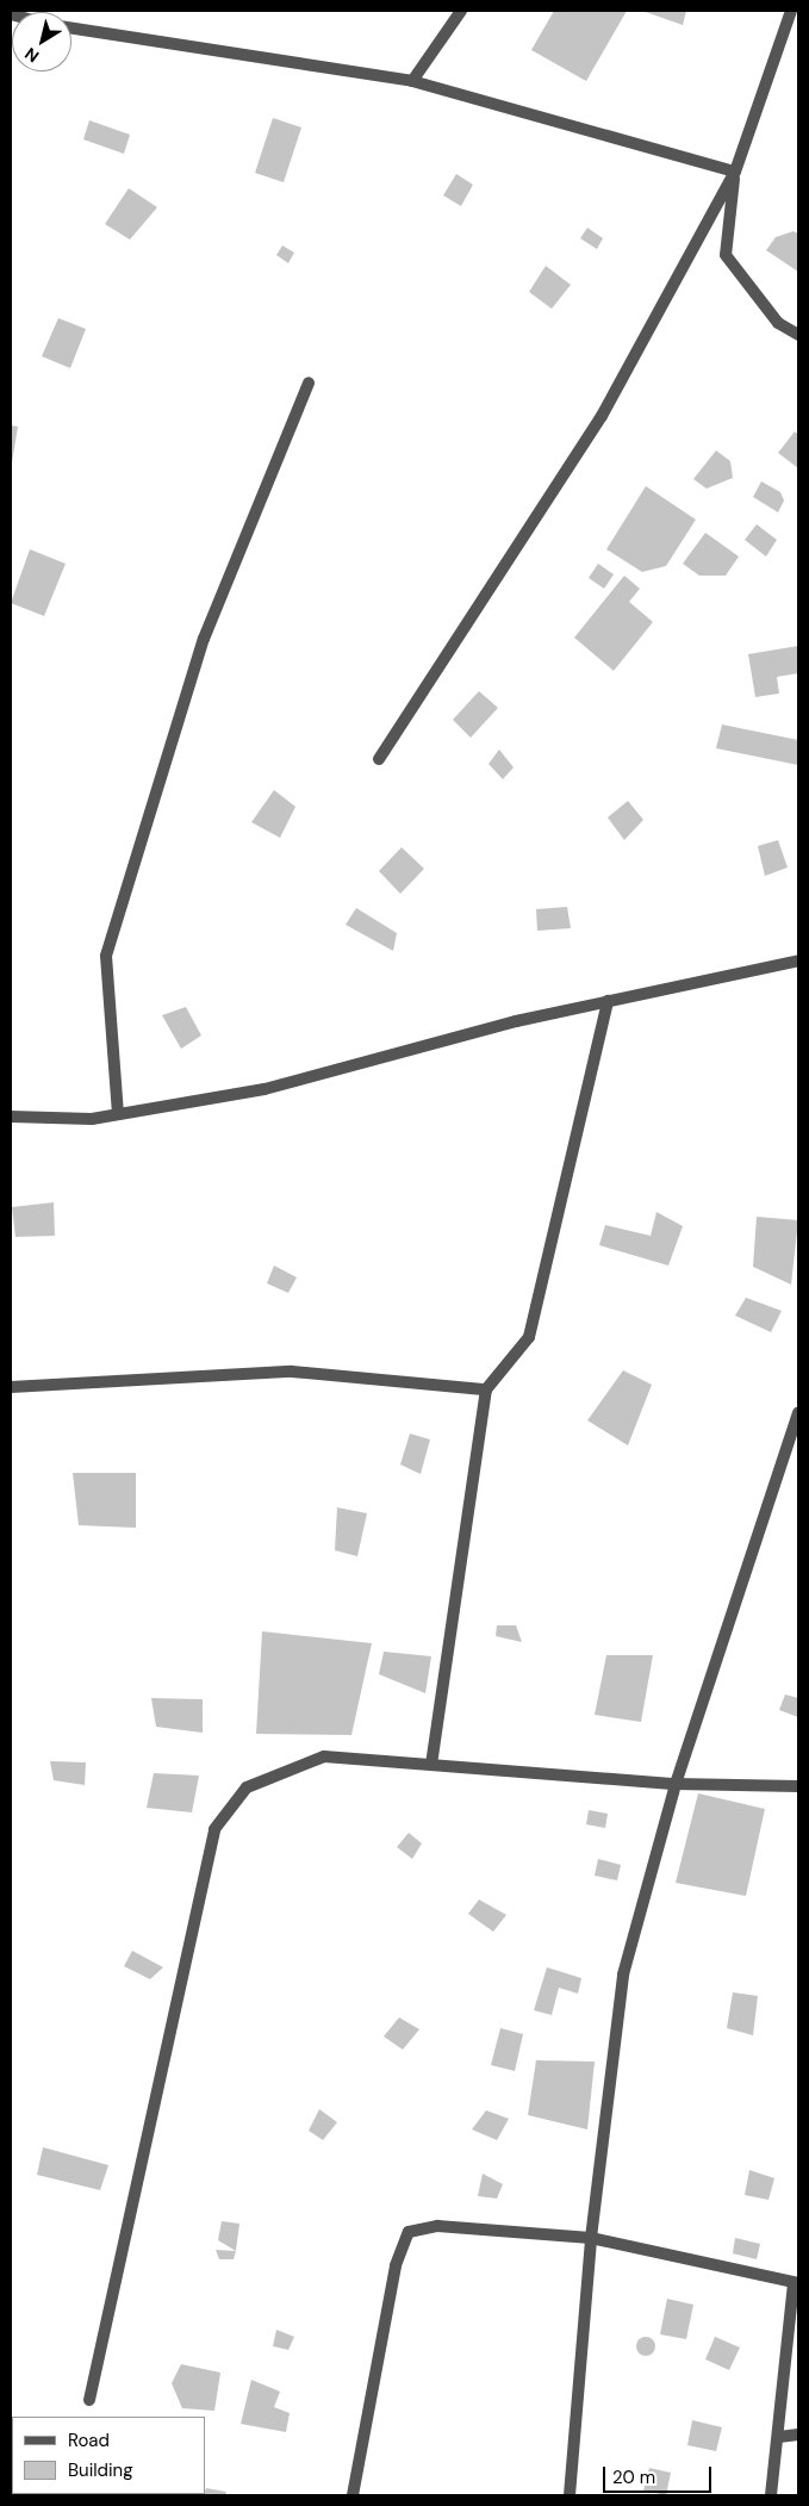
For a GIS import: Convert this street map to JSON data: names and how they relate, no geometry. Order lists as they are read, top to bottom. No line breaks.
{"legend":["Road","Building"],"scale_bar":"20 m","north":"bottom left"}
